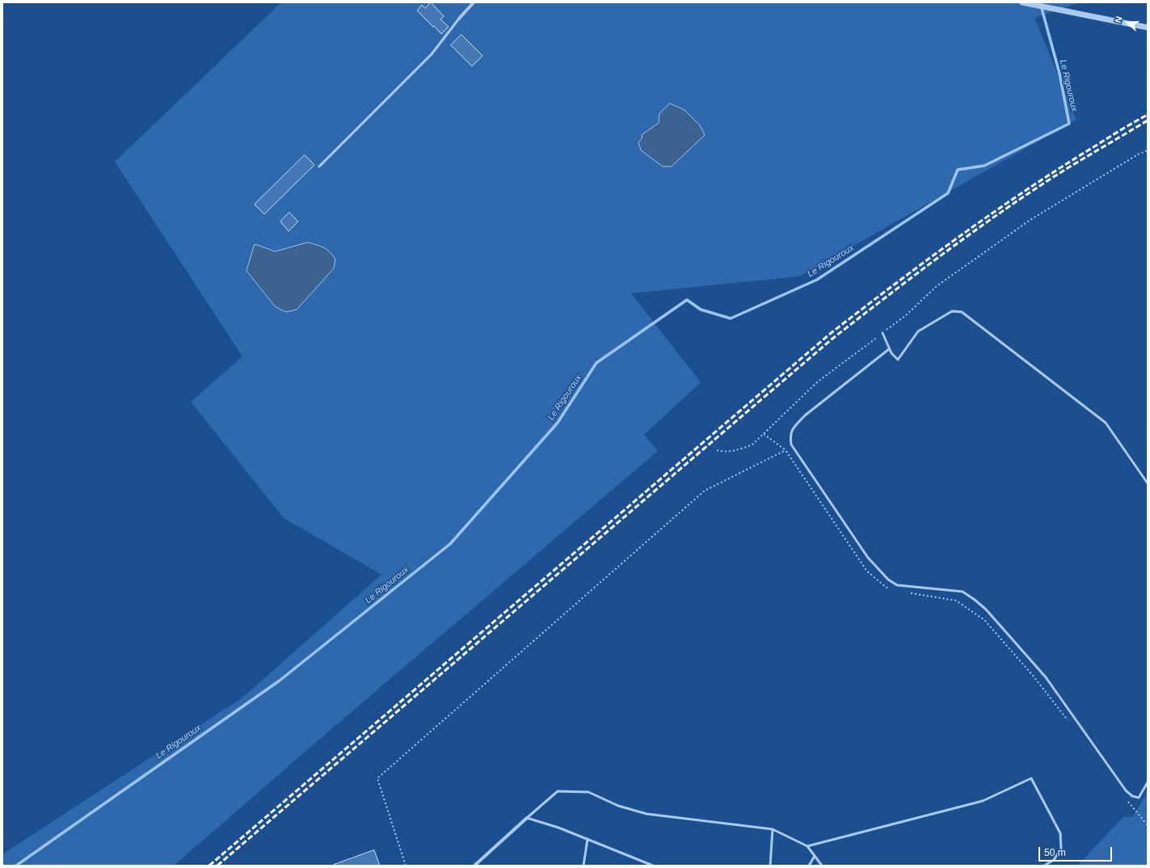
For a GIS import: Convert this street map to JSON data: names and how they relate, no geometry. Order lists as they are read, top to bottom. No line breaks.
{"water":["Le Rigouroux"],"scale_bar":"50 m","north":"left"}
